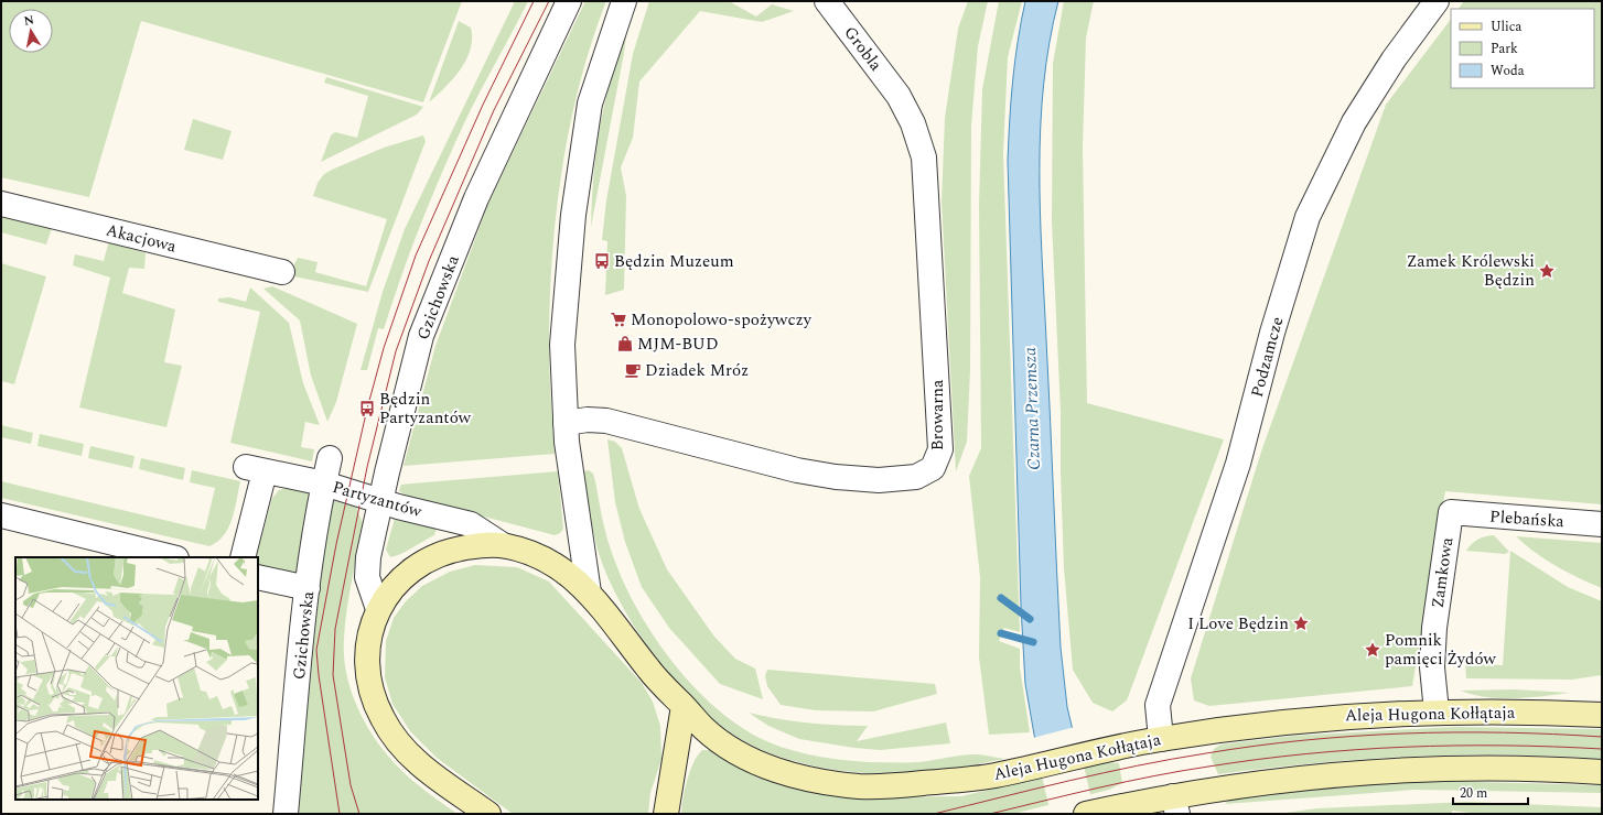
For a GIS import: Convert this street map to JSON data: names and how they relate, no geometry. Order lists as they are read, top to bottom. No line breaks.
{"streets":{"main road":["Aleja Hugona Kołłątaja"],"street":["Grobla","Akacjowa","Gzichowska","Podzamcze","Browarna","Partyzantów","Plebańska","Zamkowa"]},"crossings":[["Grobla","Browarna"],["Gzichowska","Partyzantów"],["Gzichowska","Aleja Hugona Kołłątaja"],["Podzamcze","Aleja Hugona Kołłątaja"],["Partyzantów","Aleja Hugona Kołłątaja"],["Plebańska","Zamkowa"],["Zamkowa","Aleja Hugona Kołłątaja"]],"water":["Czarna Przemsza"],"places":{"bus stop":["Będzin Muzeum","Będzin Partyzantów"],"place":["Zamek Królewski Będzin","I Love Będzin","Pomnik pamięci Żydów"],"supermarket":["Monopolowo-spożywczy"],"shop":["MJM-BUD"],"cafe":["Dziadek Mróz"]},"legend":["Ulica","Park","Woda"],"scale_bar":"20 m","north":"top"}
